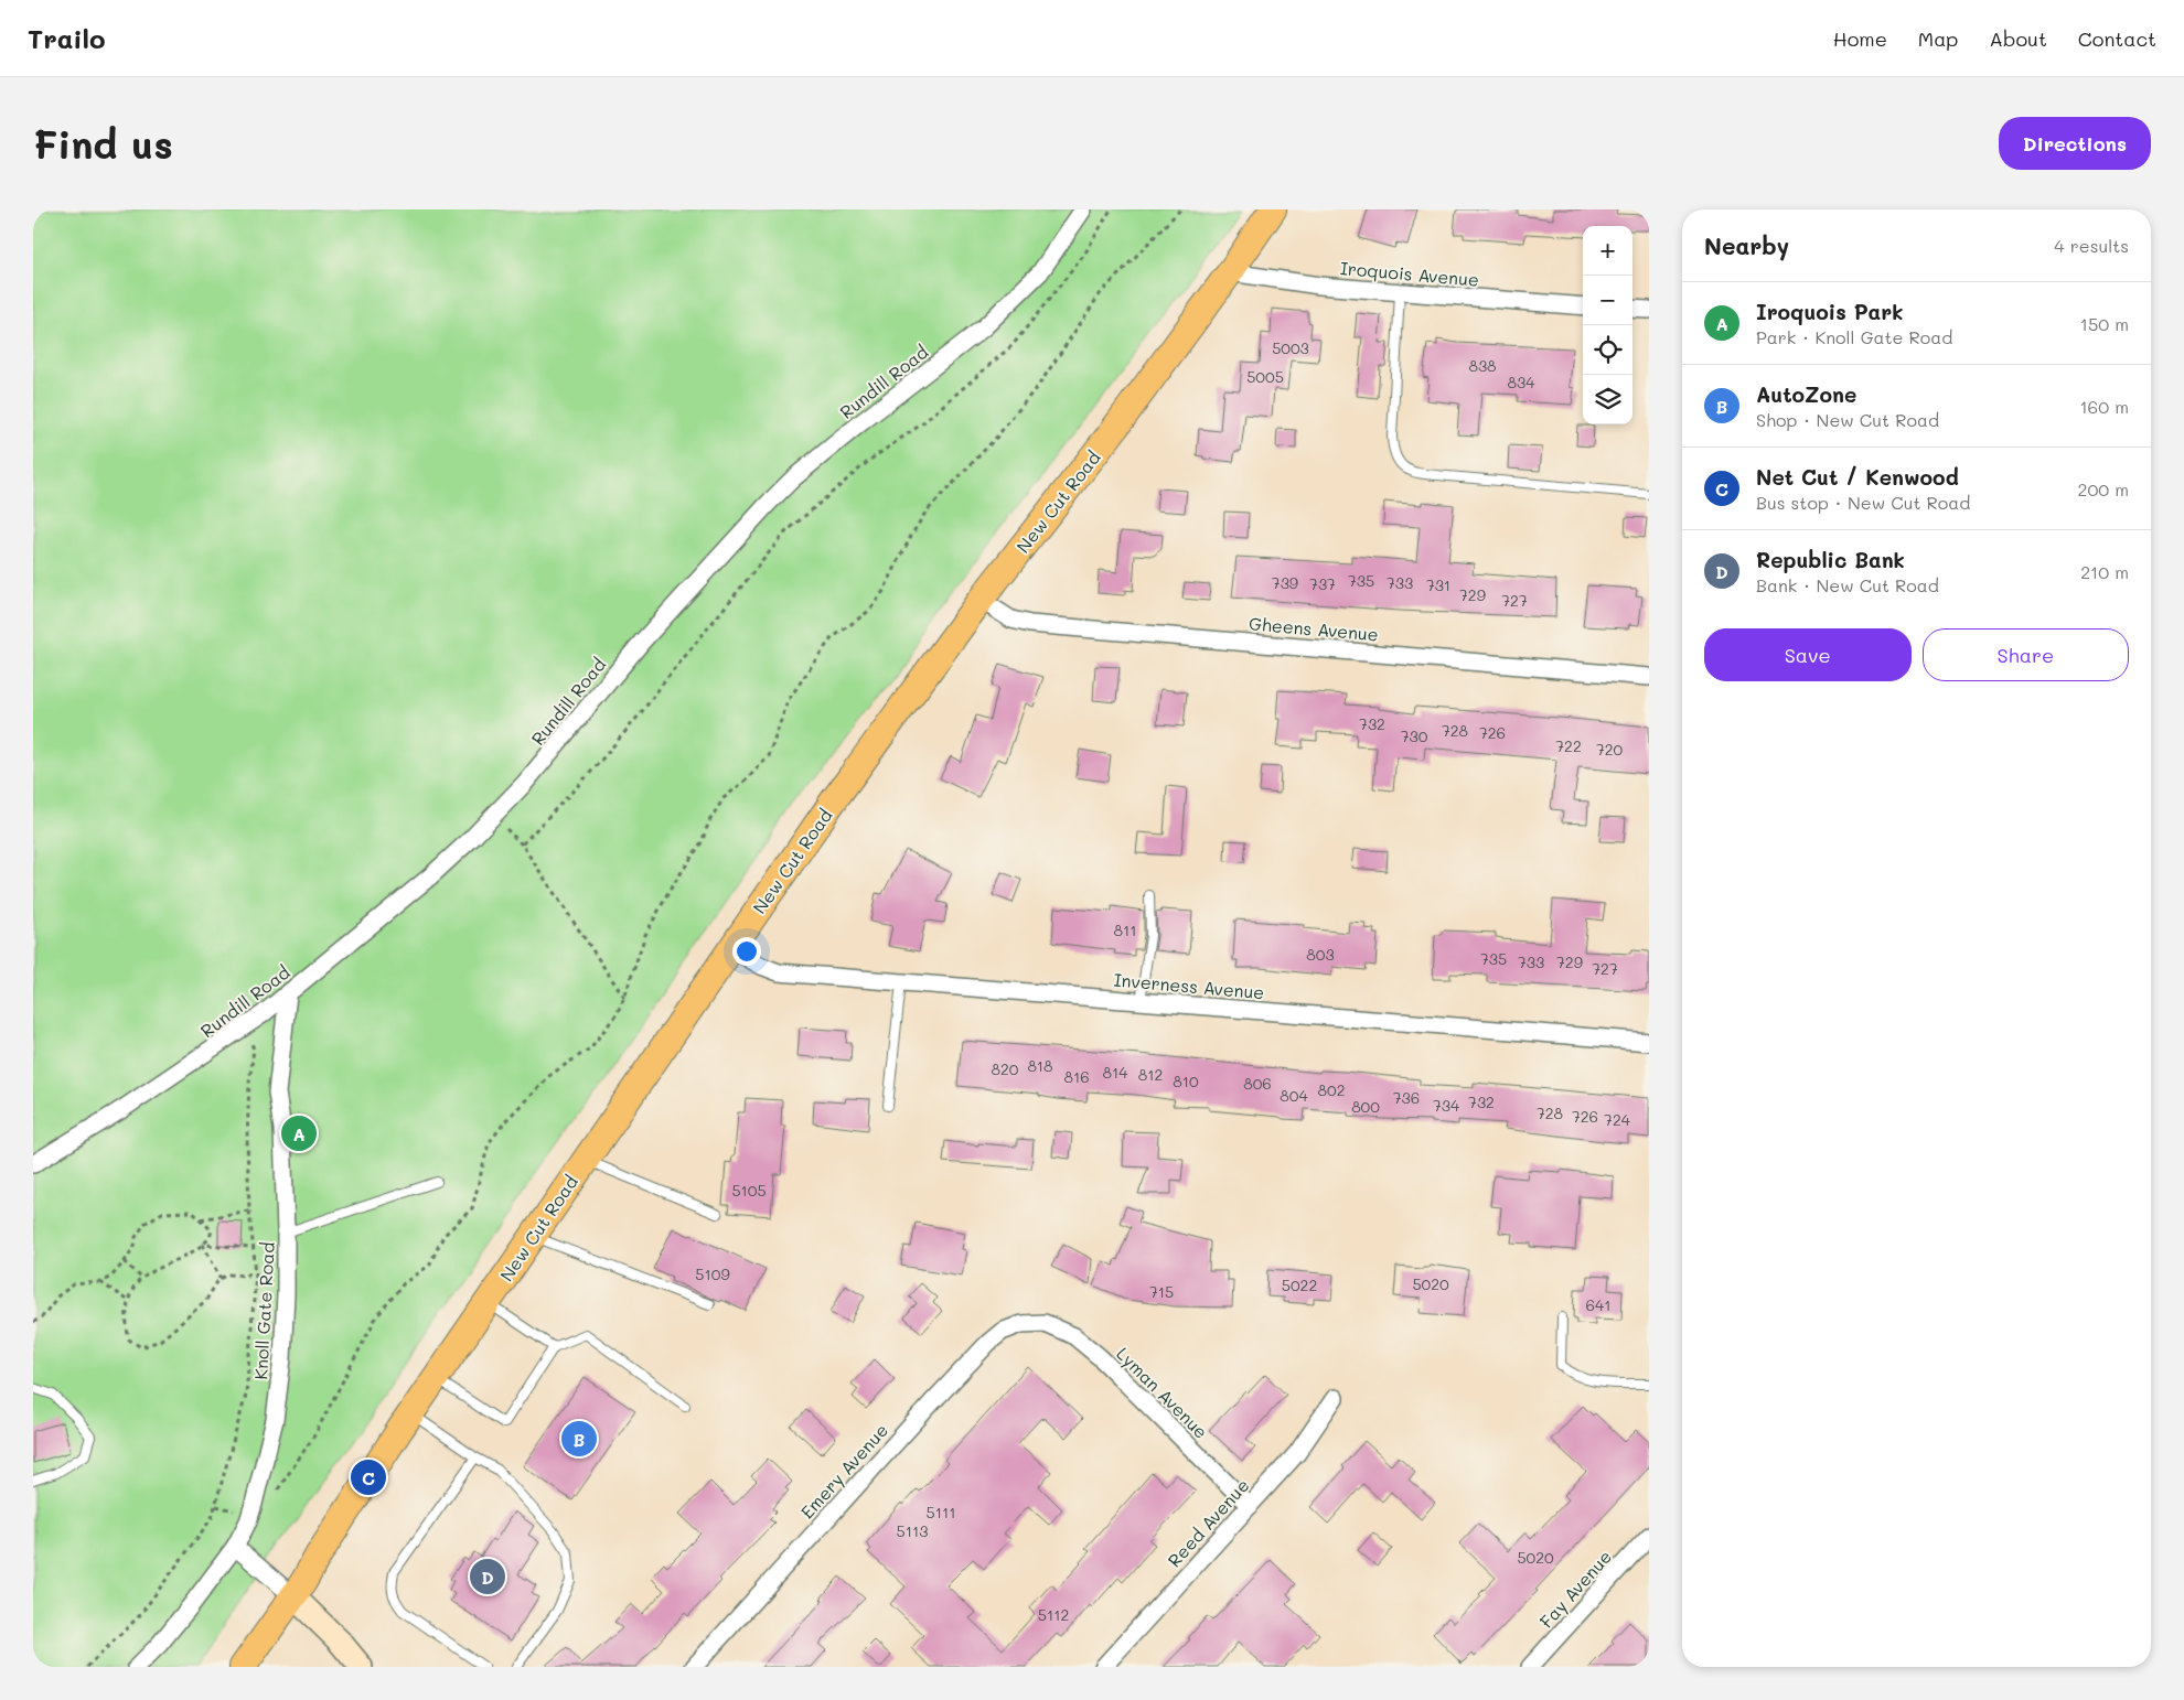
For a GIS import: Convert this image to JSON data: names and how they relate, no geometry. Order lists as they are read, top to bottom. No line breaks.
{"streets":{"main road":["New Cut Road"],"street":["Iroquois Avenue","Rundill Road","Gheens Avenue","Inverness Avenue","Knoll Gate Road","Lyman Avenue","Emery Avenue","Reed Avenue","Fay Avenue"]},"crossings":[["Iroquois Avenue","New Cut Road"],["Rundill Road","Knoll Gate Road"],["New Cut Road","Gheens Avenue"],["New Cut Road","Inverness Avenue"],["Lyman Avenue","Emery Avenue"],["Lyman Avenue","Reed Avenue"]],"house_numbers":["5003","838","5005","834","735","739","733","737","731","729","727","732","728","726","730","722","720","811","803","735","733","729","727","818","820","814","812","816","810","806","802","804","736","732","734","800","728","726","724","5105","5109","5020","5022","715","641","5111","5113","5020","5112"],"page":{"header":"Trailo","nav":["Home","Map","About","Contact"],"buttons":["Directions",["Save","Share"]],"title":"Find us","heading":["Nearby","4 results"],"map_buttons":["+","−"],"list":[{"mark":"A","name":"Iroquois Park","note":"Park · Knoll Gate Road","value":"150 m"},{"mark":"B","name":"AutoZone","note":"Shop · New Cut Road","value":"160 m"},{"mark":"C","name":"Net Cut / Kenwood","note":"Bus stop · New Cut Road","value":"200 m"},{"mark":"D","name":"Republic Bank","note":"Bank · New Cut Road","value":"210 m"}],"pins":["A","B","C","D"]}}
